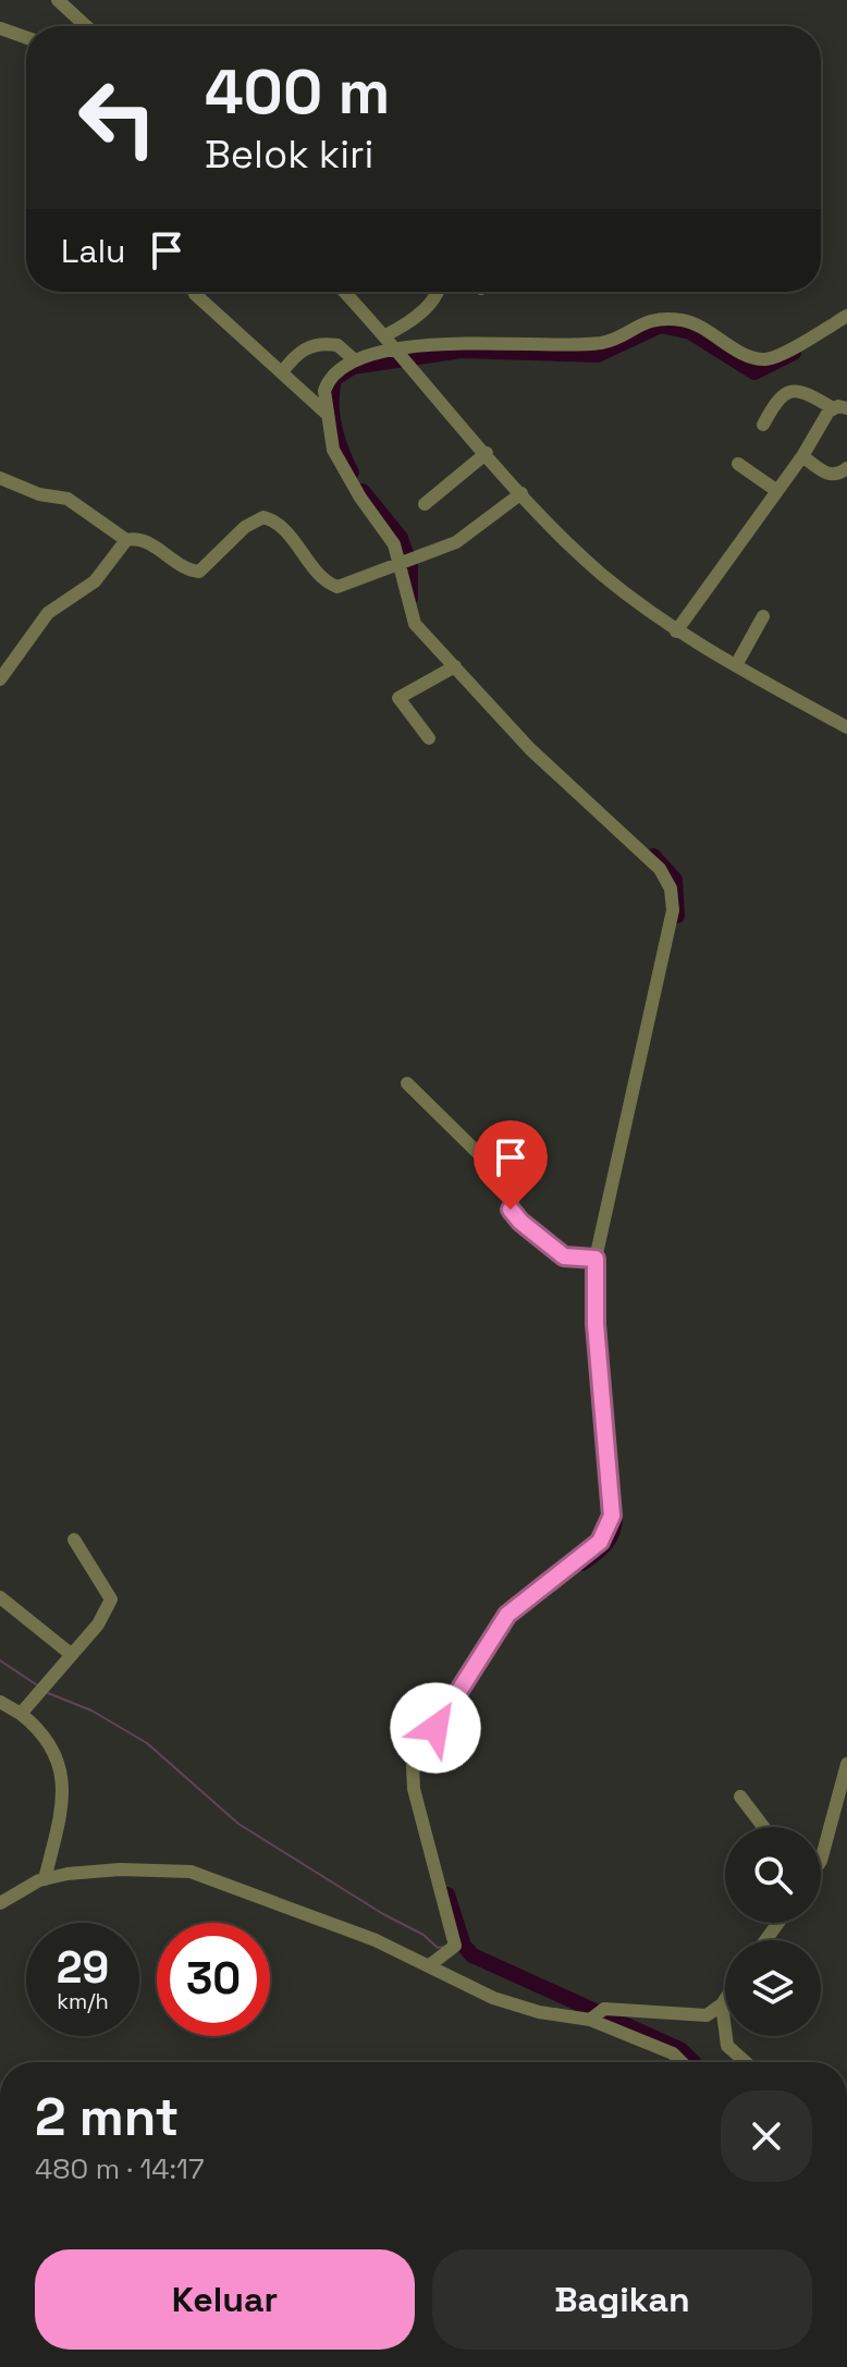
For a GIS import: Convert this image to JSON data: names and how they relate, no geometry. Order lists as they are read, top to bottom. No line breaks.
{"page":{"turn":["400 m","Belok kiri"],"then":"Lalu","speed":"29 km/h","limit":"30","heading":["2 mnt","480 m · 14:17"],"buttons":["Keluar","Bagikan"]}}
